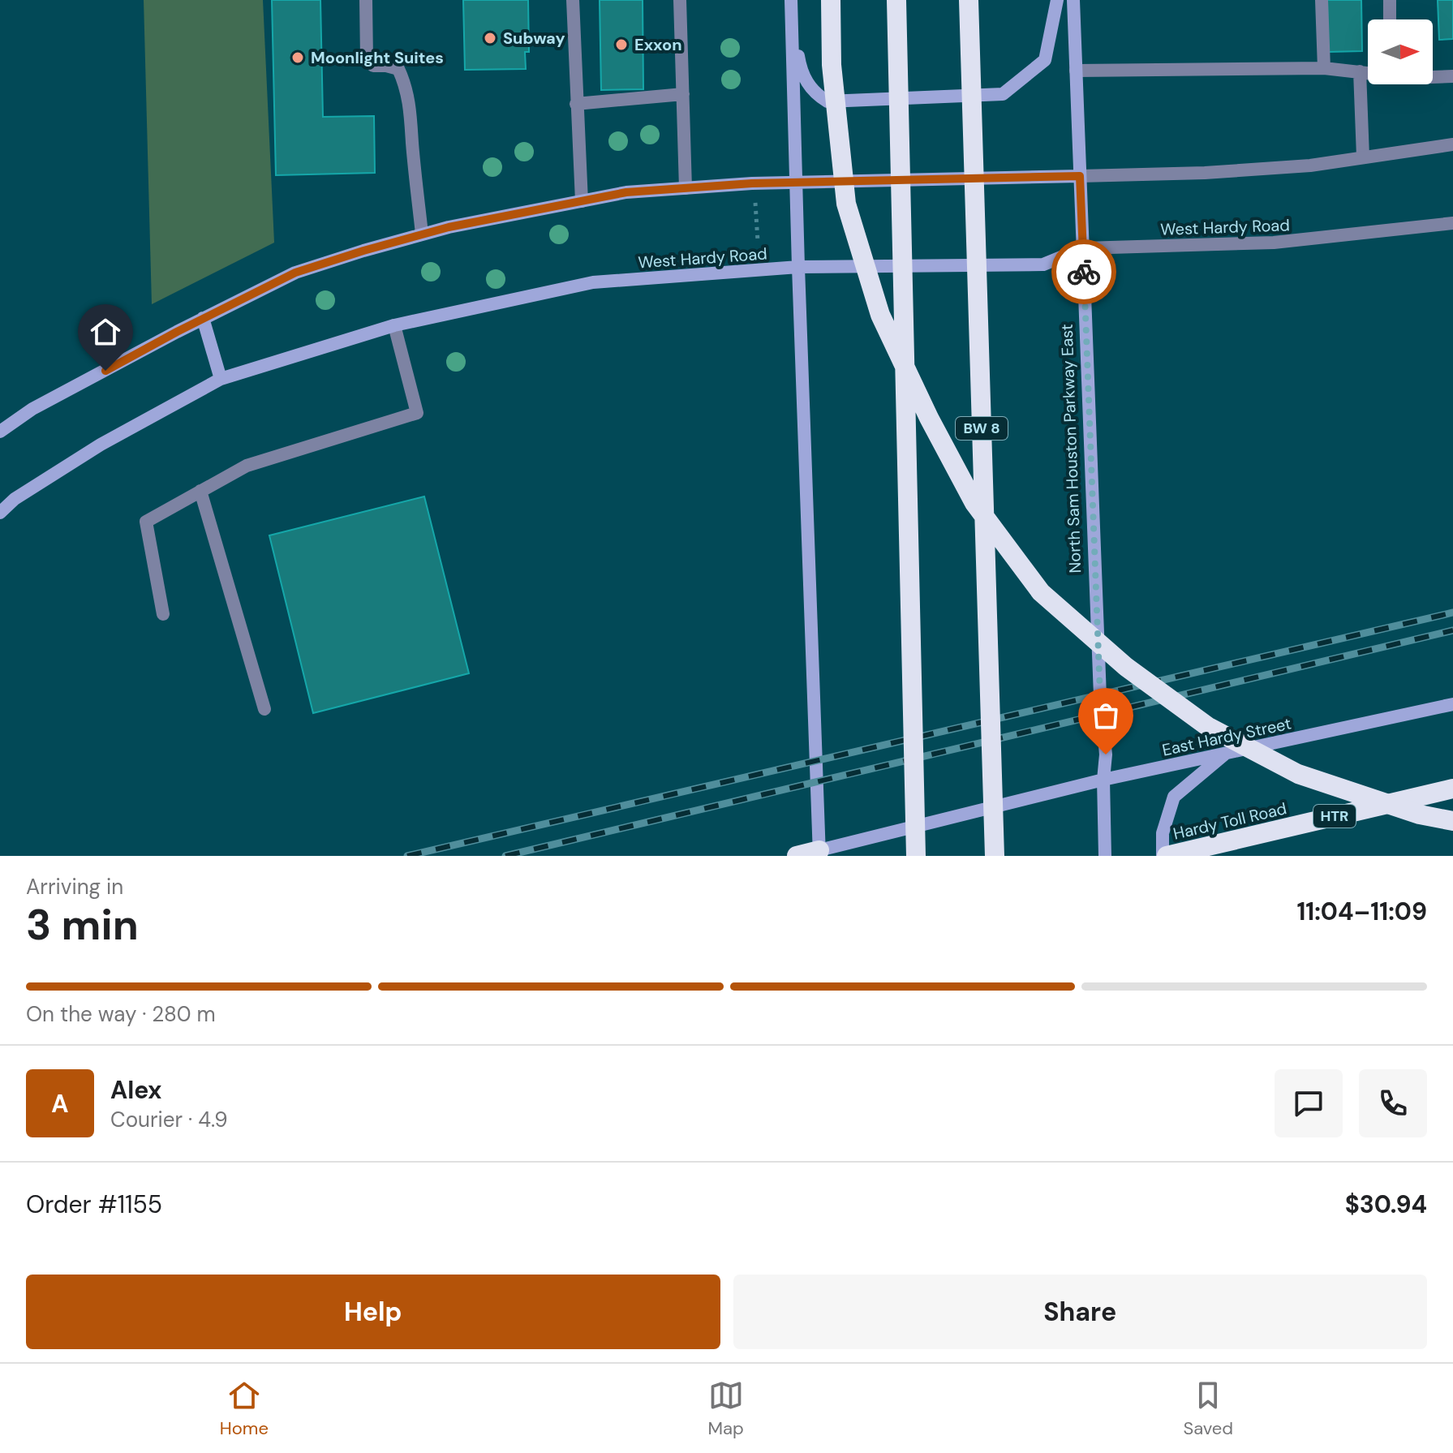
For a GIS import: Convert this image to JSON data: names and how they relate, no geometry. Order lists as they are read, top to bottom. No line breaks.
{"streets":{"highway":["BW 8","HTR","Hardy Toll Road"],"main road":["West Hardy Road","North Sam Houston Parkway East","East Hardy Street"]},"crossings":[["West Hardy Road","North Sam Houston Parkway East"],["North Sam Houston Parkway East","East Hardy Street"]],"places":["Subway","Exxon","Moonlight Suites"],"north":"right","page":{"heading":["3 min","Arriving in","11:04–11:09"],"panel":["Alex","Courier · 4.9","Order #1155","$30.94"],"bar":"On the way · 280 m","round":"A","buttons":["Help","Share"],"tabs":["Home","Map","Saved"]}}
